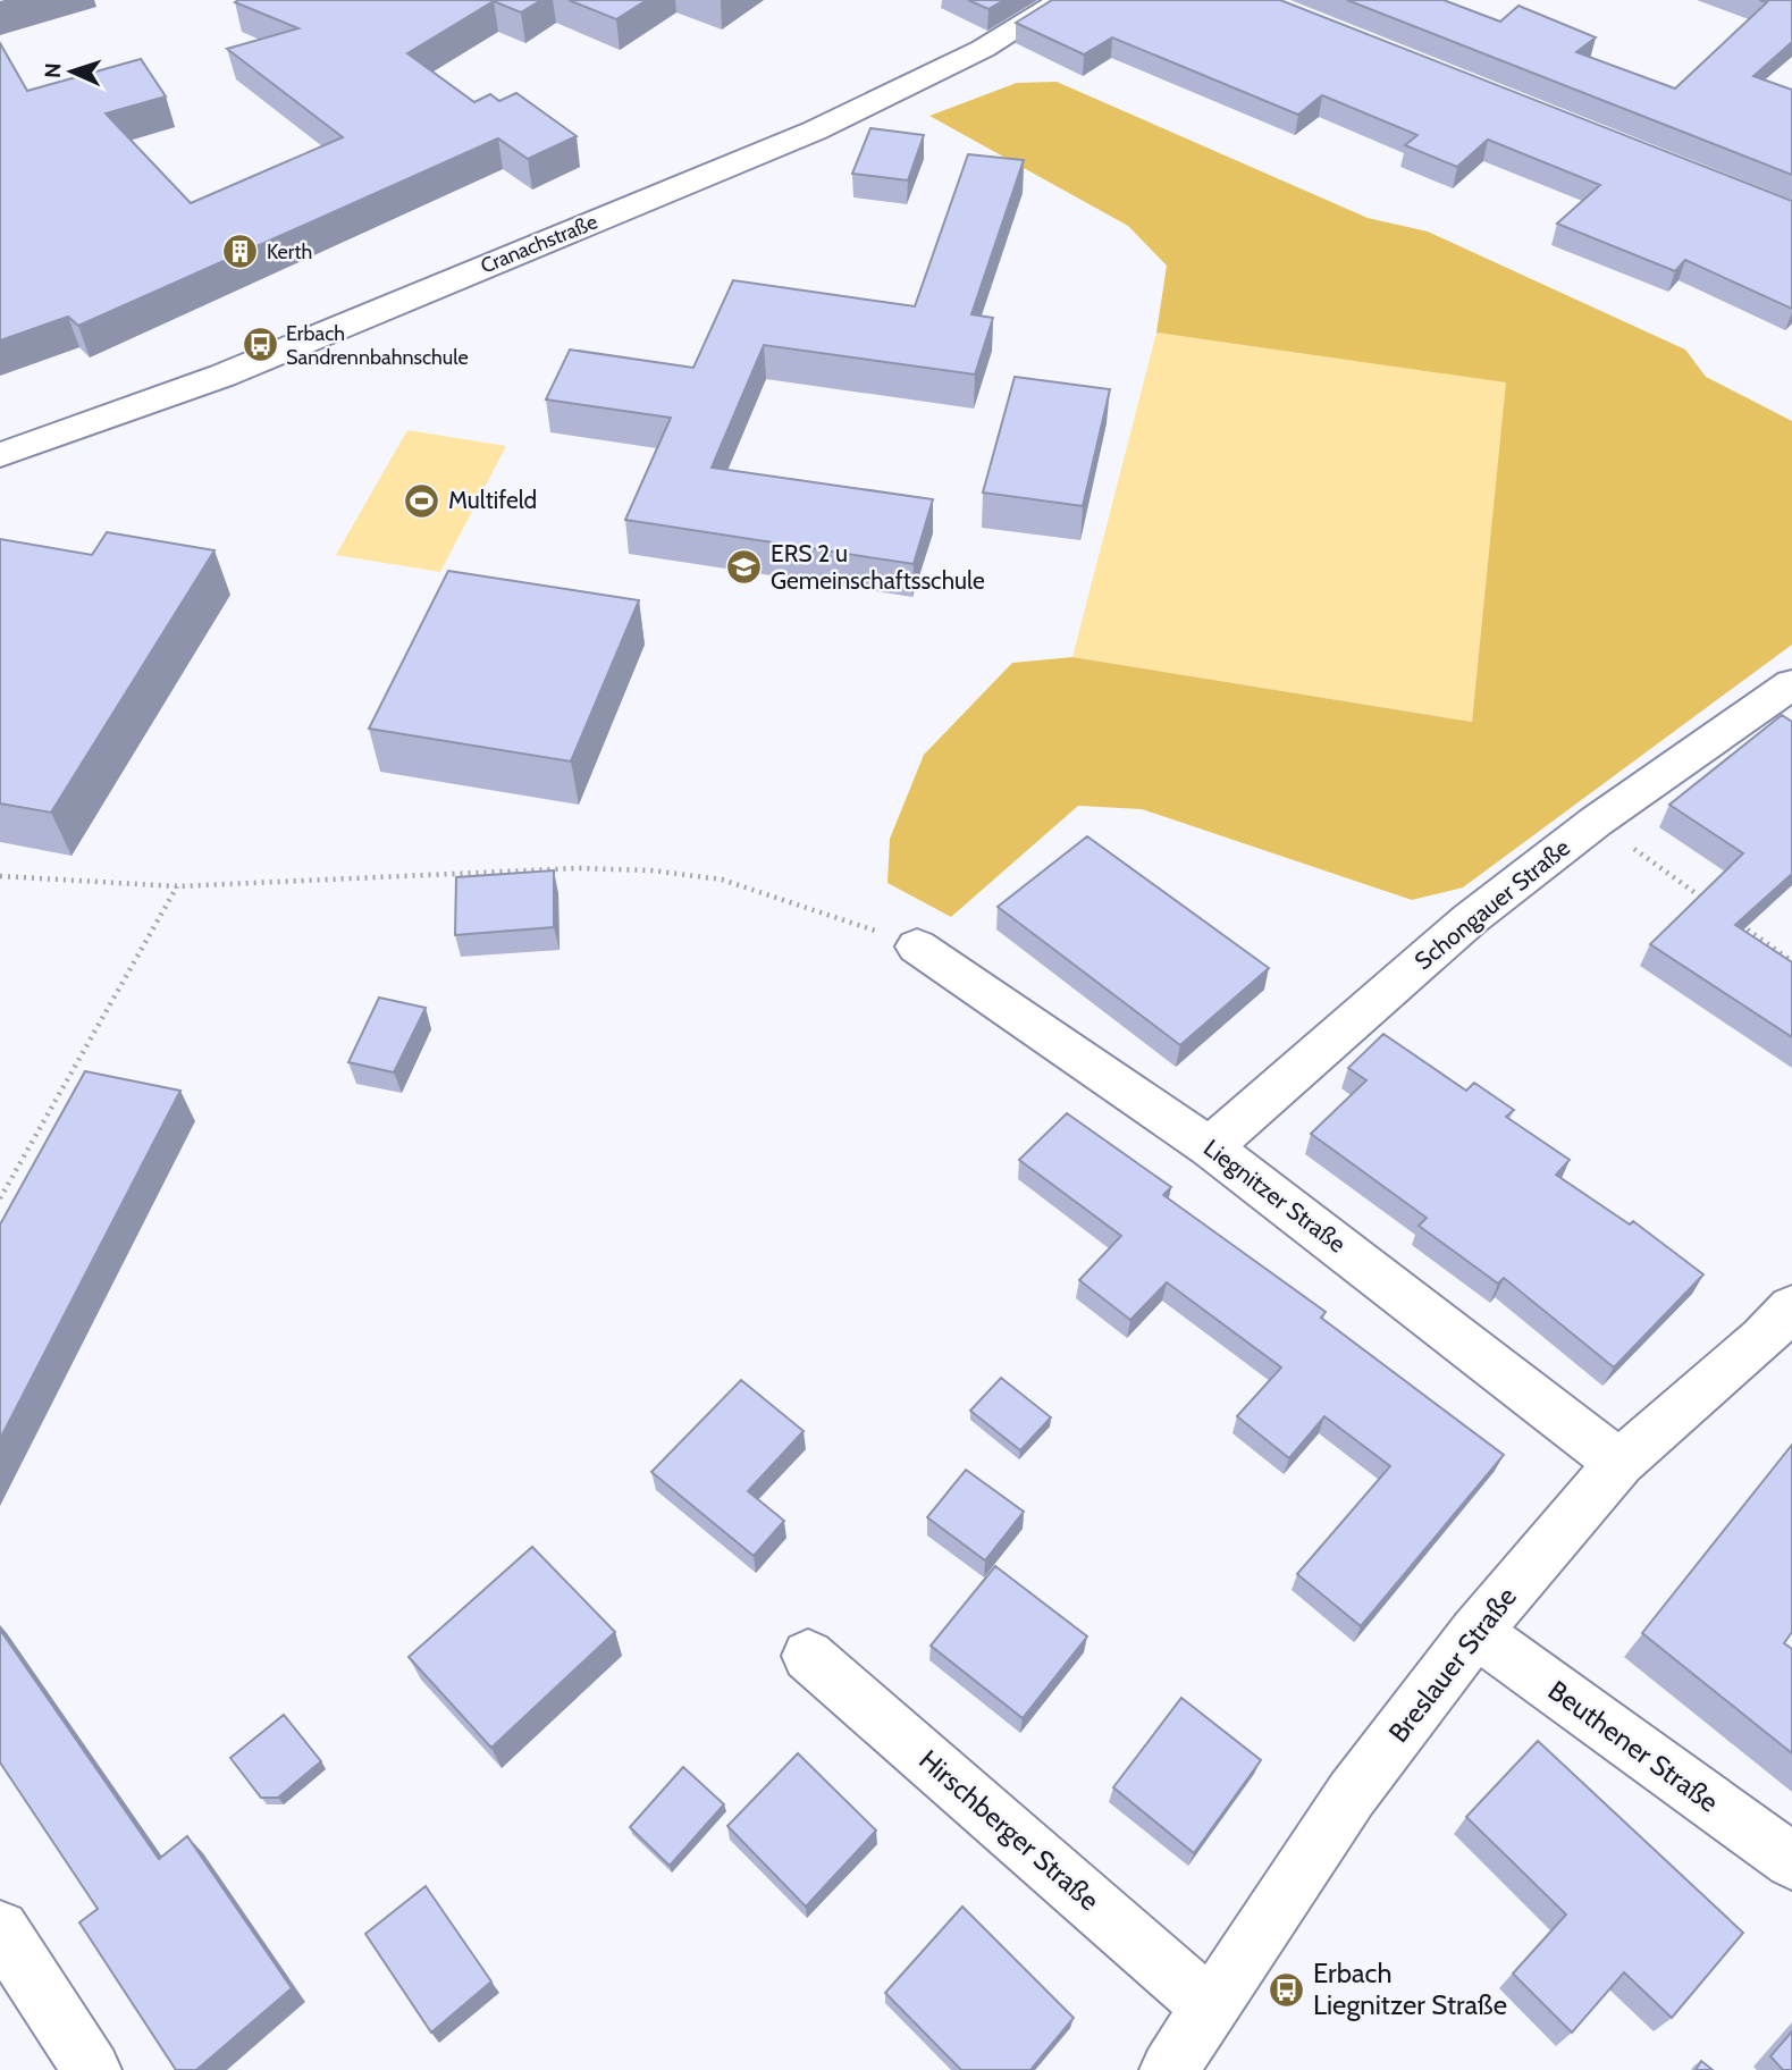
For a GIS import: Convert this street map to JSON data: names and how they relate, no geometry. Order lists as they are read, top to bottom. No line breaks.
{"streets":{"street":["Cranachstraße","Schongauer Straße","Liegnitzer Straße","Breslauer Straße","Beuthener Straße","Hirschberger Straße"]},"crossings":[["Schongauer Straße","Liegnitzer Straße"],["Liegnitzer Straße","Breslauer Straße"],["Breslauer Straße","Beuthener Straße"],["Breslauer Straße","Hirschberger Straße"]],"places":{"building":["Kerth"],"bus stop":["Erbach Sandrennbahnschule","Erbach Liegnitzer Straße"],"sports":["Multifeld"],"school or university":["ERS 2 u Gemeinschaftsschule"]},"north":"left"}
